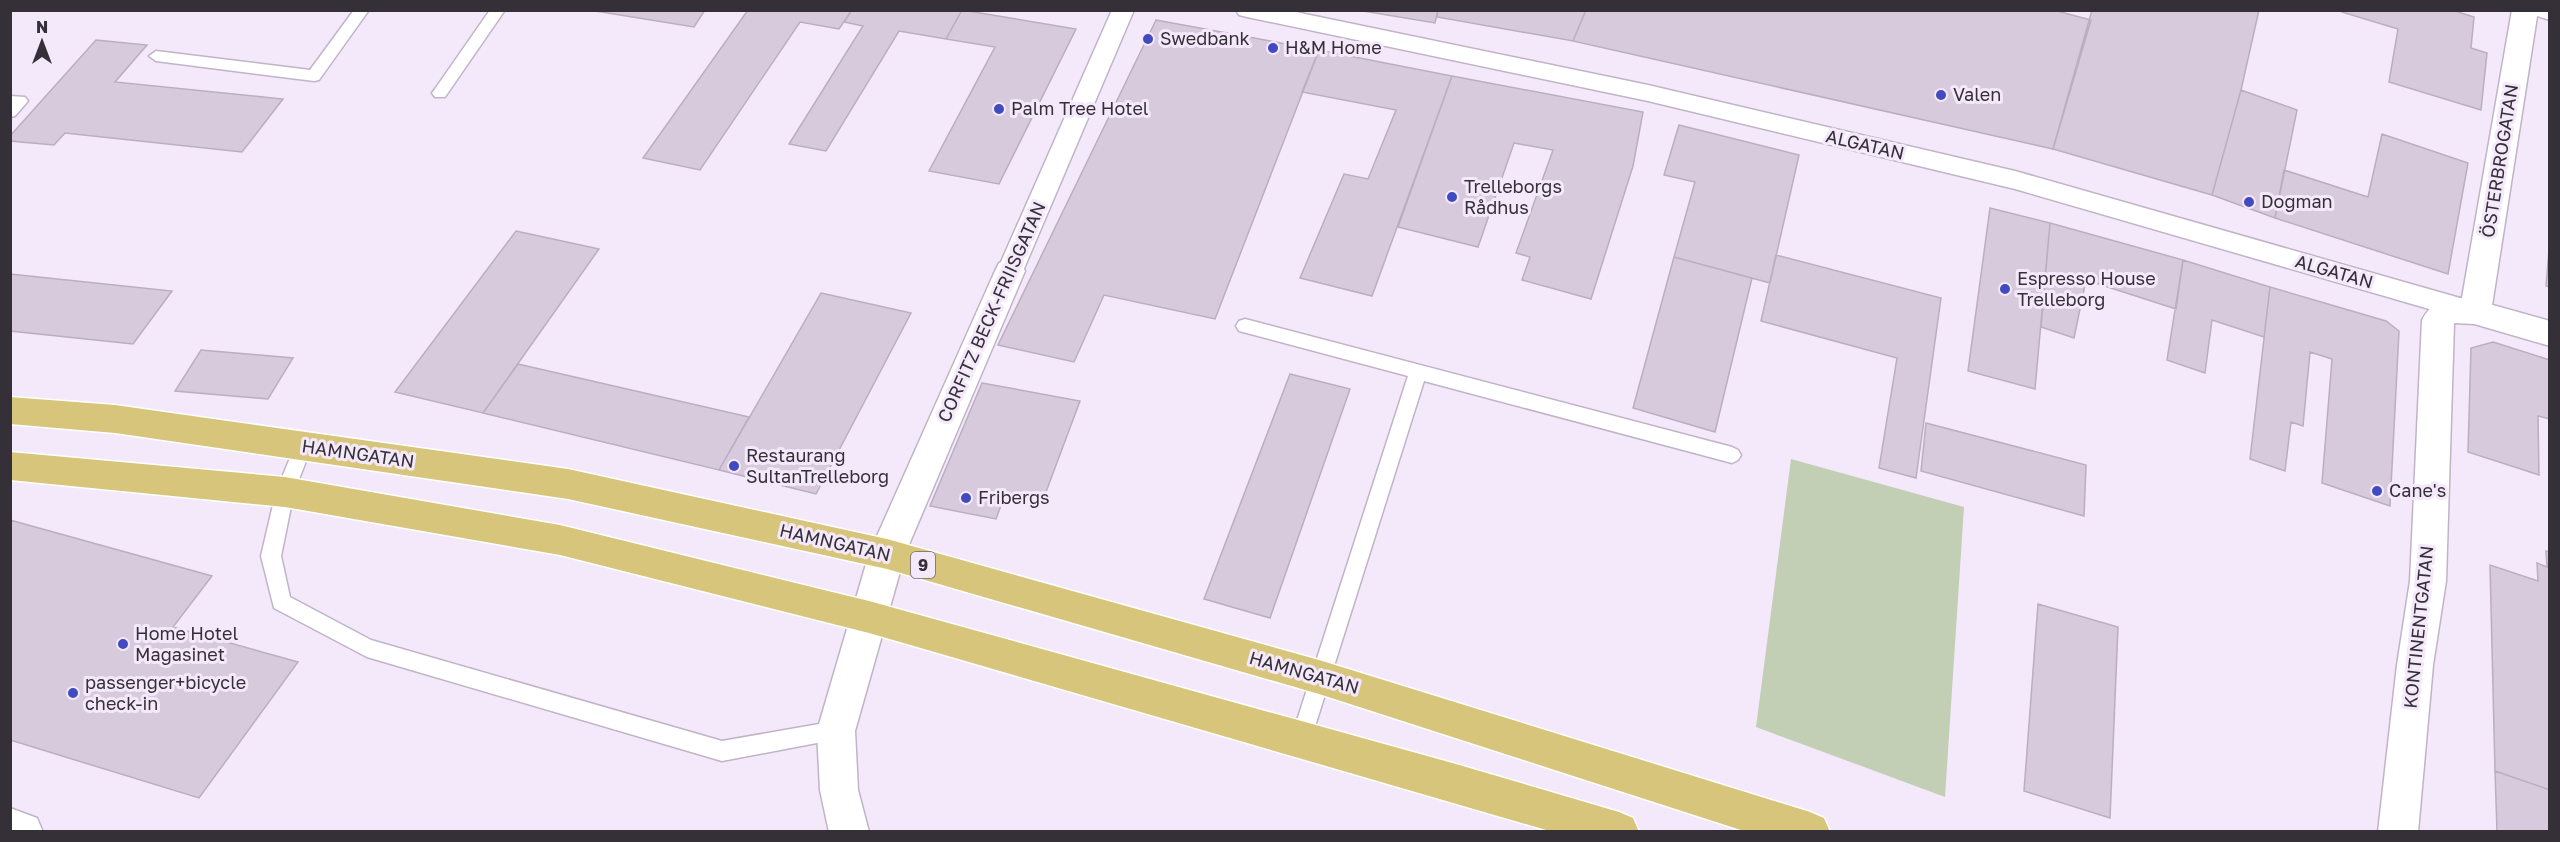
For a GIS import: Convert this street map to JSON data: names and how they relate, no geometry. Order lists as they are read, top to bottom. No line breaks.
{"streets":{"main road":["HAMNGATAN","9"],"street":["ALGATAN","ÖSTERBROGATAN","CORFITZ BECK-FRIISGATAN","KONTINENTGATAN"]},"crossings":[["ALGATAN","ÖSTERBROGATAN"],["ALGATAN","KONTINENTGATAN"],["ÖSTERBROGATAN","KONTINENTGATAN"],["CORFITZ BECK-FRIISGATAN","HAMNGATAN"]],"places":["Swedbank","H&M Home","Valen","Palm Tree Hotel","Trelleborgs Rådhus","Dogman","Espresso House Trelleborg","Restaurang SultanTrelleborg","Cane's","Fribergs","Home Hotel Magasinet","passenger+bicycle check-in"],"north":"top"}
